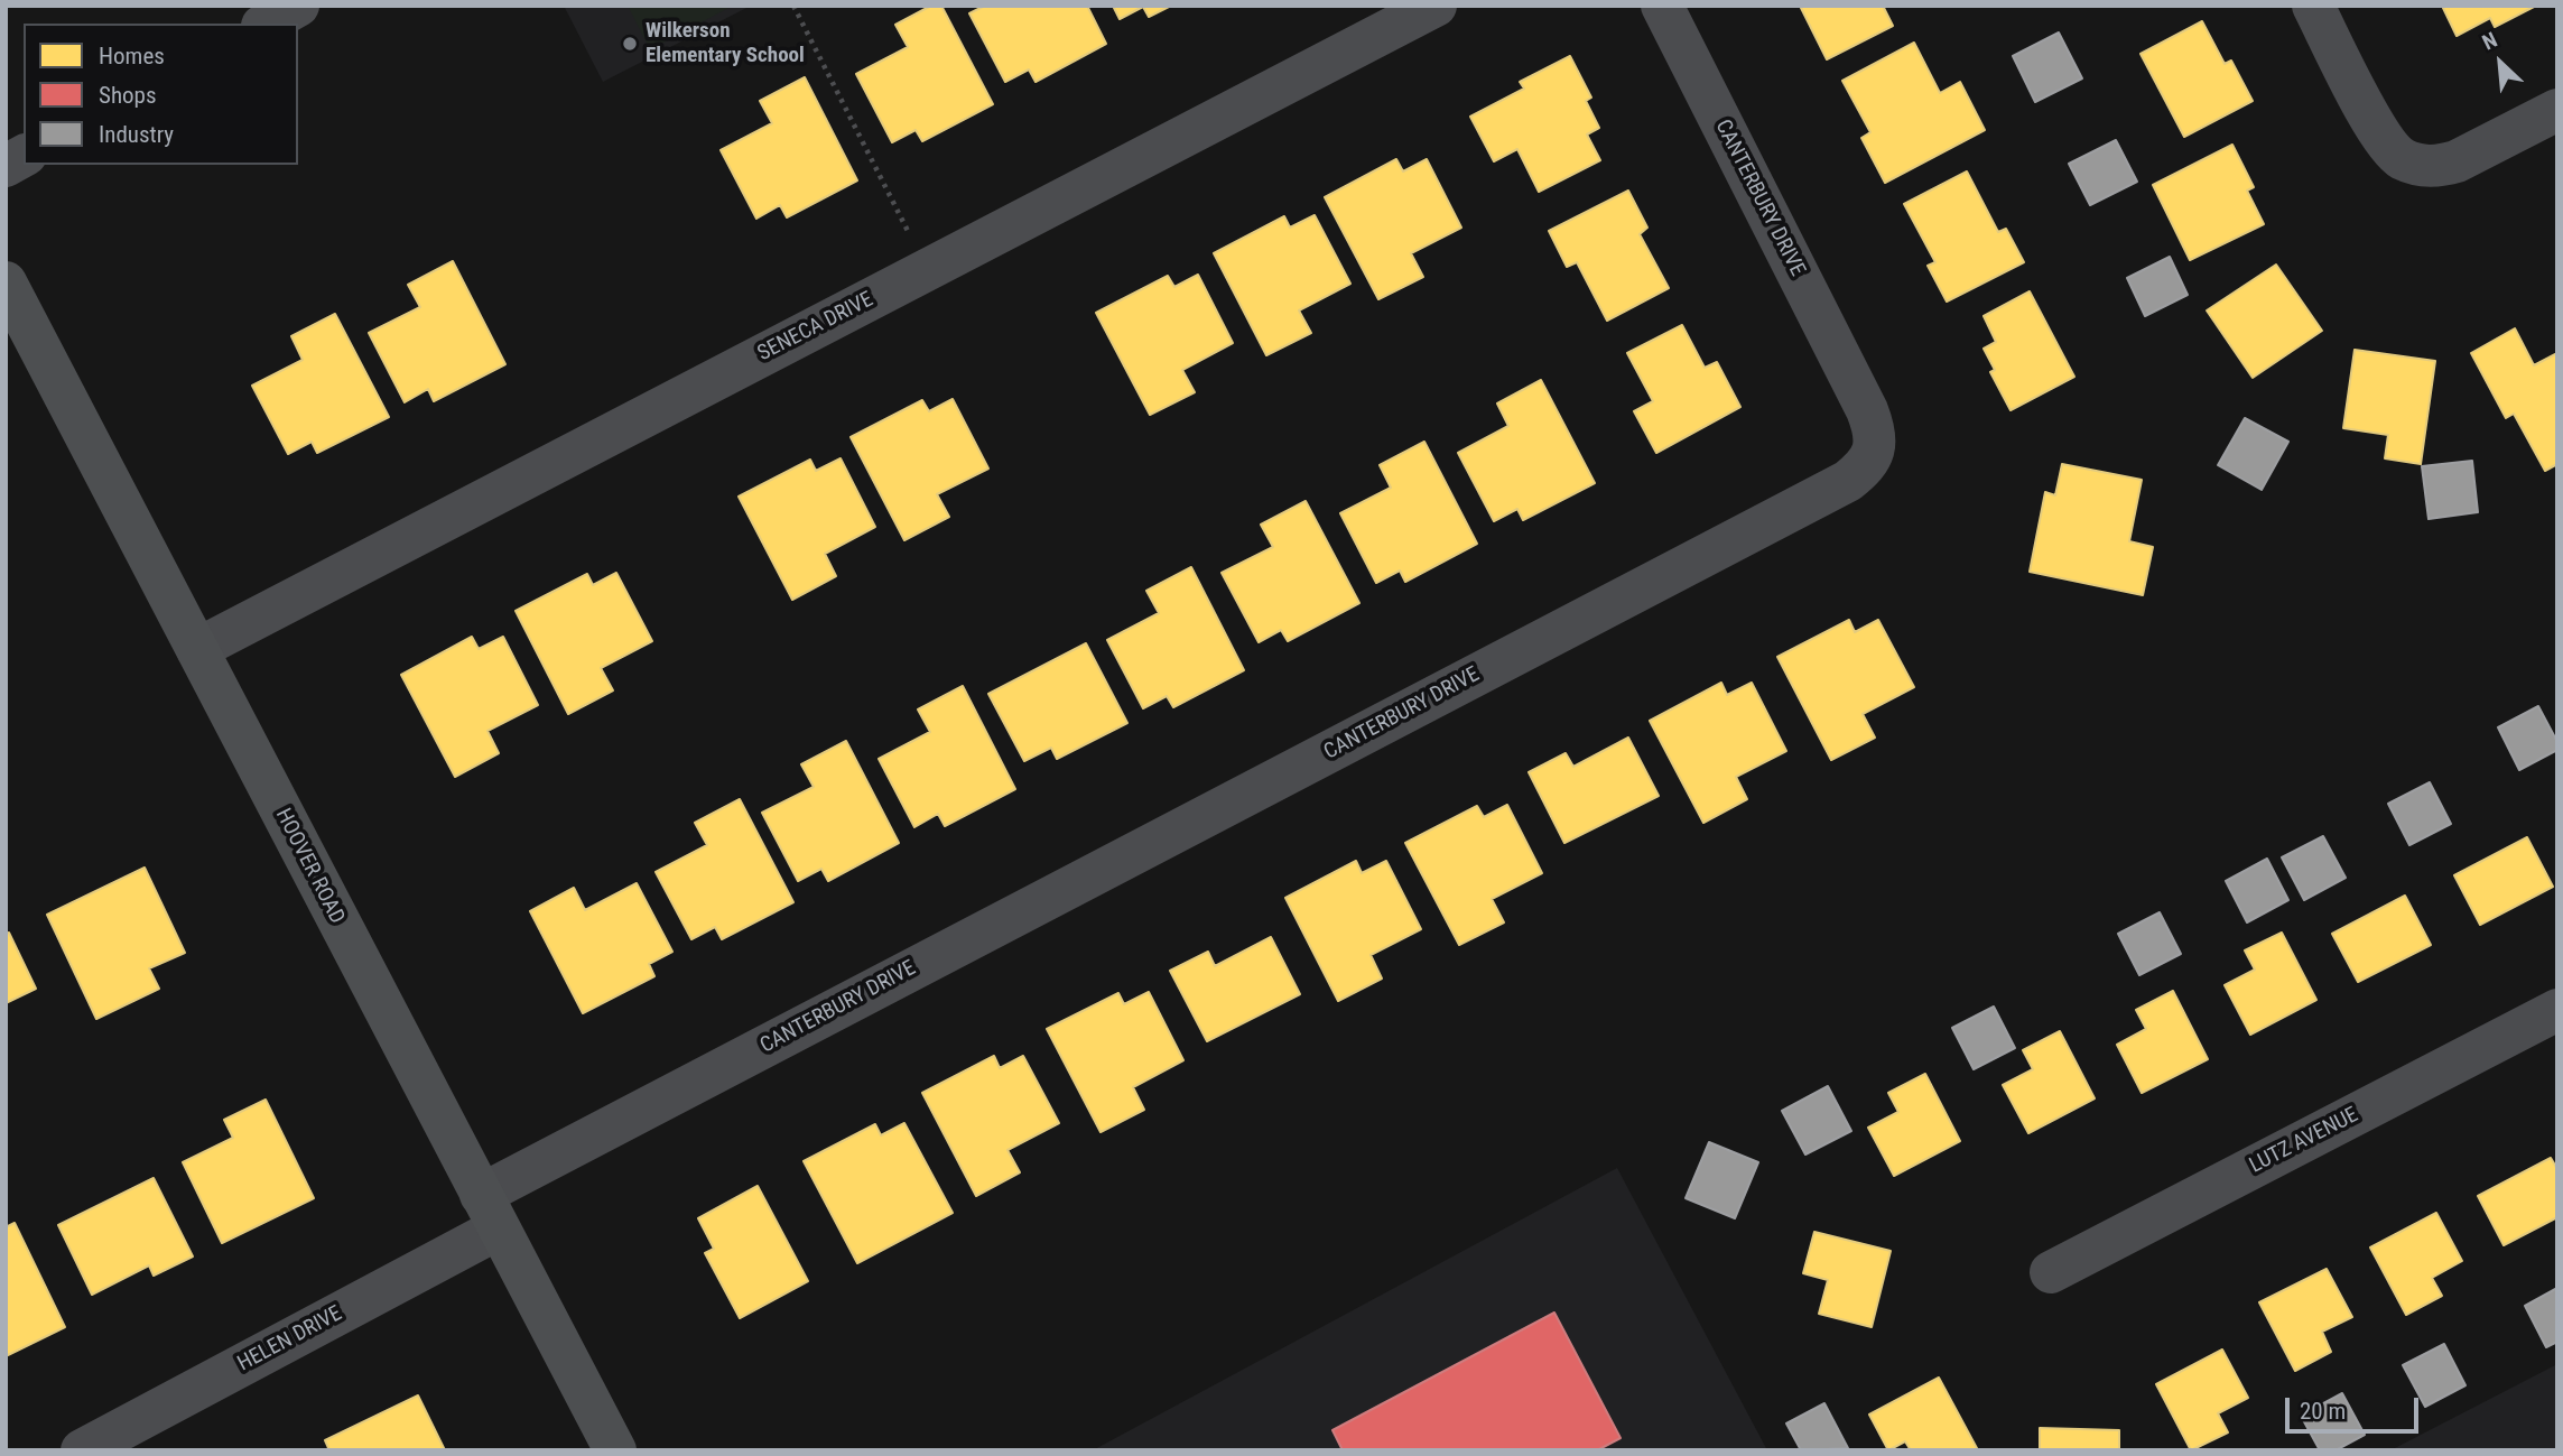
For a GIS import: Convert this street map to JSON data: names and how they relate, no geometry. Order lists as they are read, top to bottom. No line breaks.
{"streets":{"main road":["HOOVER ROAD"],"street":["CANTERBURY DRIVE","SENECA DRIVE","LUTZ AVENUE","HELEN DRIVE"]},"crossings":[["CANTERBURY DRIVE","HOOVER ROAD"],["CANTERBURY DRIVE","HELEN DRIVE"],["SENECA DRIVE","HOOVER ROAD"],["HOOVER ROAD","HELEN DRIVE"]],"places":["Wilkerson Elementary School"],"legend":["Homes","Shops","Industry"],"scale_bar":"20 m","north":"top left"}
